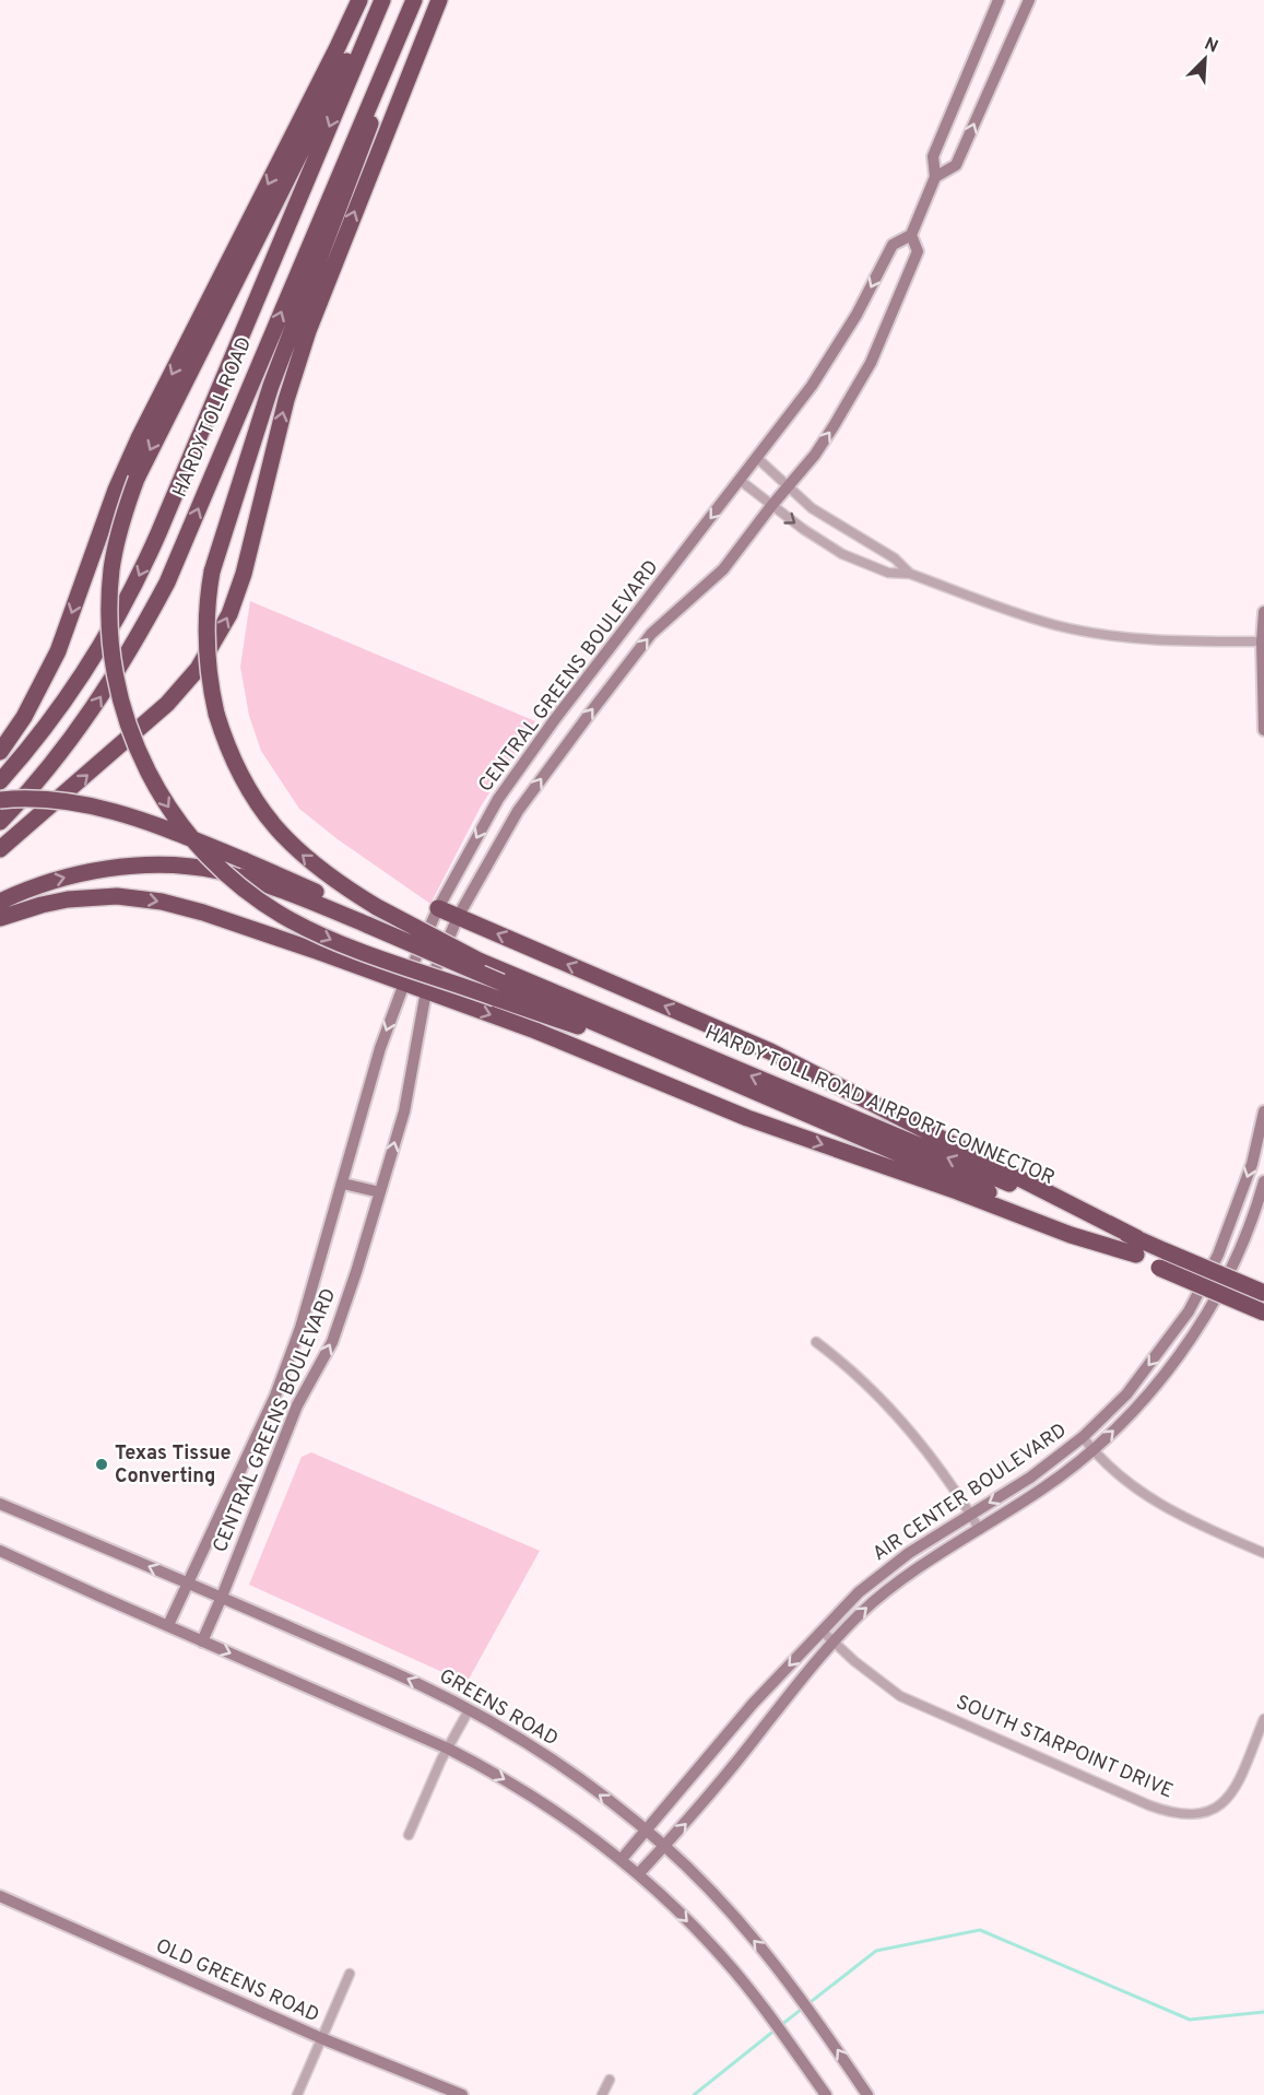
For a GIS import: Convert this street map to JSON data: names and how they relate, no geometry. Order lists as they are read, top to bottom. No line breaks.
{"streets":{"highway":["HARDY TOLL ROAD","HARDY TOLL ROAD AIRPORT CONNECTOR"],"street":["CENTRAL GREENS BOULEVARD","AIR CENTER BOULEVARD","GREENS ROAD","SOUTH STARPOINT DRIVE","OLD GREENS ROAD"]},"crossings":[["CENTRAL GREENS BOULEVARD","GREENS ROAD"],["AIR CENTER BOULEVARD","GREENS ROAD"],["AIR CENTER BOULEVARD","SOUTH STARPOINT DRIVE"]],"places":["Texas Tissue Converting"],"north":"top right"}
